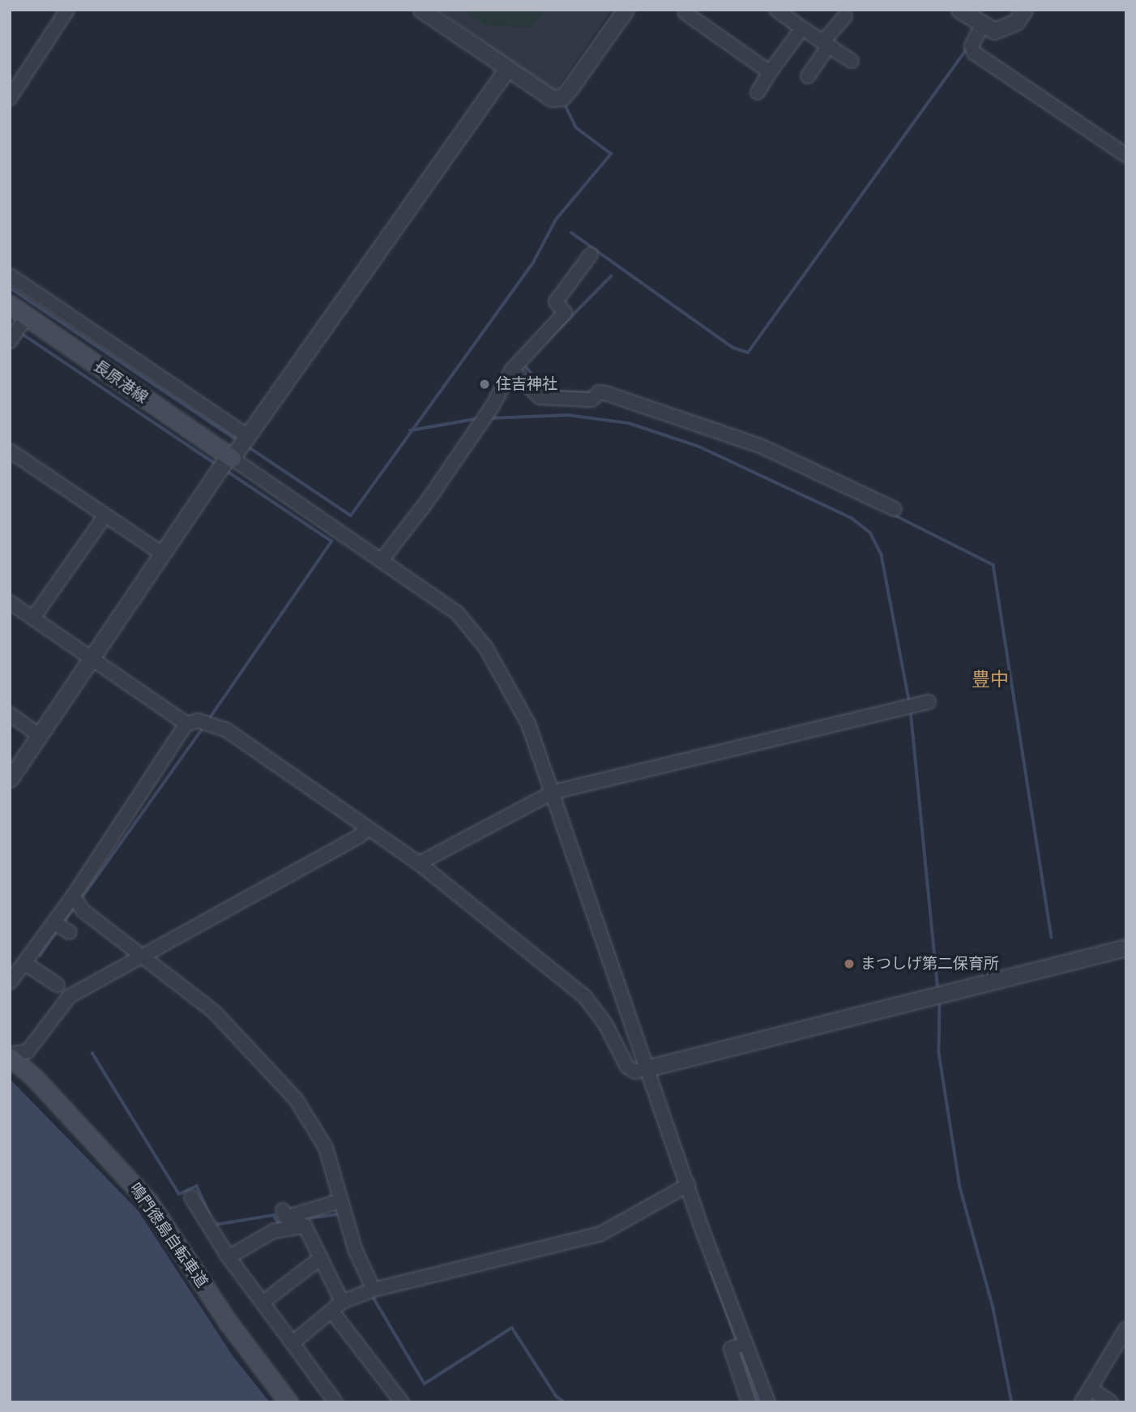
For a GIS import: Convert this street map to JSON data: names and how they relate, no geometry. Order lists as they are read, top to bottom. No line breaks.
{"streets":{"main road":["長原港線","鳴門徳島自転車道"]},"districts":["豊中"],"places":["住吉神社","まつしげ第二保育所"]}
